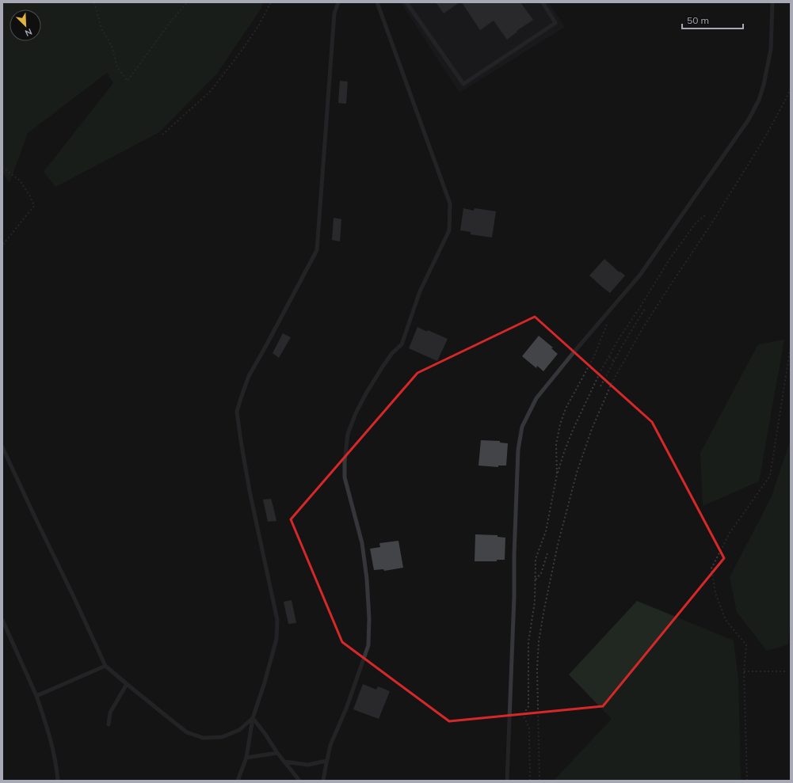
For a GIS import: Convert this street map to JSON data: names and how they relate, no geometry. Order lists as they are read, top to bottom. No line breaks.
{"scale_bar":"50 m","north":"bottom right"}
